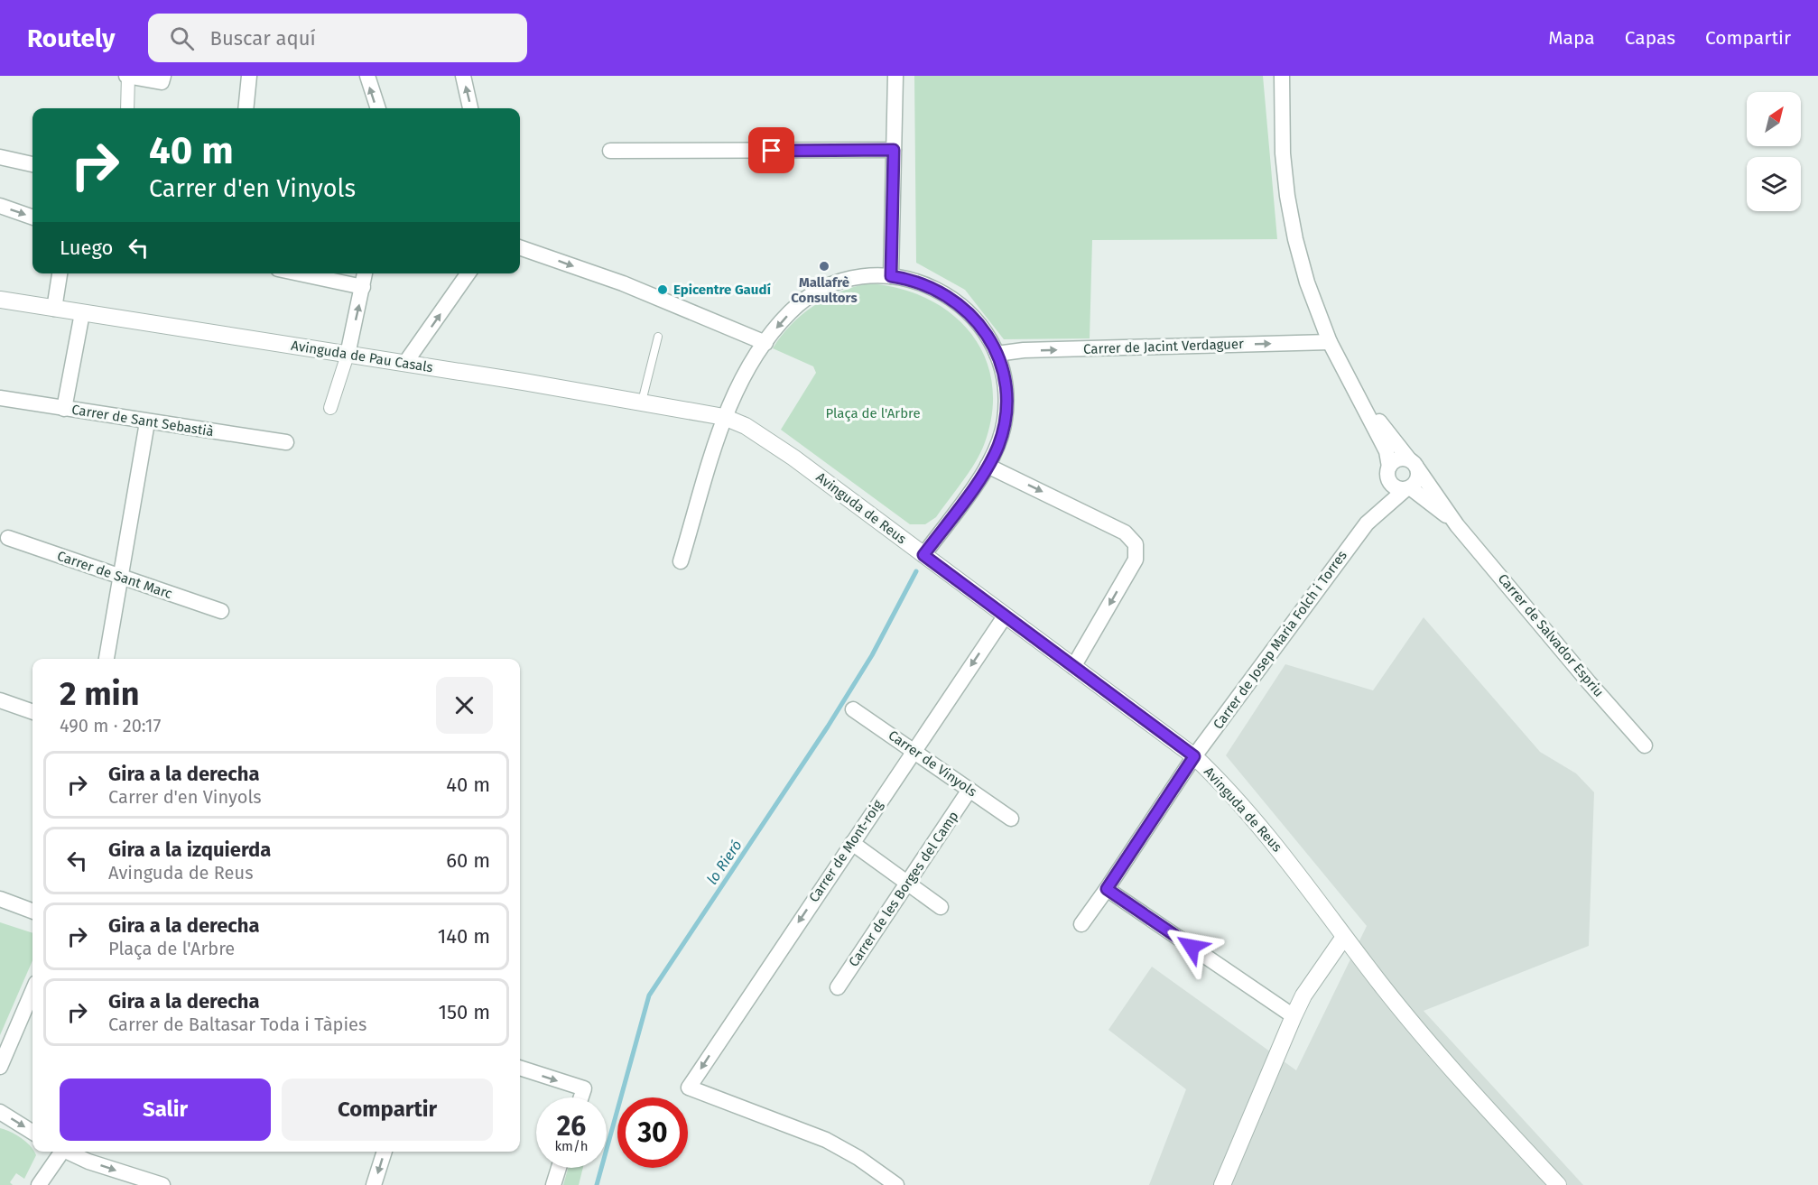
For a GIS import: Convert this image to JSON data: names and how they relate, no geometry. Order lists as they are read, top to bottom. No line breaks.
{"streets":{"street":["Carrer de Jacint Verdaguer","Avinguda de Pau Casals","Carrer de Sant Sebastià","Avinguda de Reus","Carrer de Sant Marc","Carrer de Salvador Espriu","Carrer de Josep Maria Folch i Torres","Carrer de Vinyols","Carrer de Mont-roig","Carrer de les Borges del Camp"]},"crossings":[["Carrer de Jacint Verdaguer","Carrer de Salvador Espriu"],["Avinguda de Pau Casals","Avinguda de Reus"],["Avinguda de Reus","Carrer de Josep Maria Folch i Torres"],["Avinguda de Reus","Carrer de Mont-roig"],["Carrer de Salvador Espriu","Carrer de Josep Maria Folch i Torres"],["Carrer de Vinyols","Carrer de Mont-roig"],["Carrer de Vinyols","Carrer de les Borges del Camp"]],"one_way":["Carrer de Jacint Verdaguer"],"water":["lo Rieró"],"parks":["Plaça de l'Arbre"],"places":["Mallafrè Consultors","Epicentre Gaudí"],"north":"top right","page":{"header":"Routely","search":"Buscar aquí","nav":["Mapa","Capas","Compartir"],"turn":["40 m","Carrer d'en Vinyols"],"then":"Luego","heading":["2 min","490 m · 20:17"],"list":[{"name":"Gira a la derecha","note":"Carrer d'en Vinyols","value":"40 m"},{"name":"Gira a la izquierda","note":"Avinguda de Reus","value":"60 m"},{"name":"Gira a la derecha","note":"Plaça de l'Arbre","value":"140 m"},{"name":"Gira a la derecha","note":"Carrer de Baltasar Toda i Tàpies","value":"150 m"}],"buttons":["Salir","Compartir"],"speed":"26 km/h","limit":"30"}}
